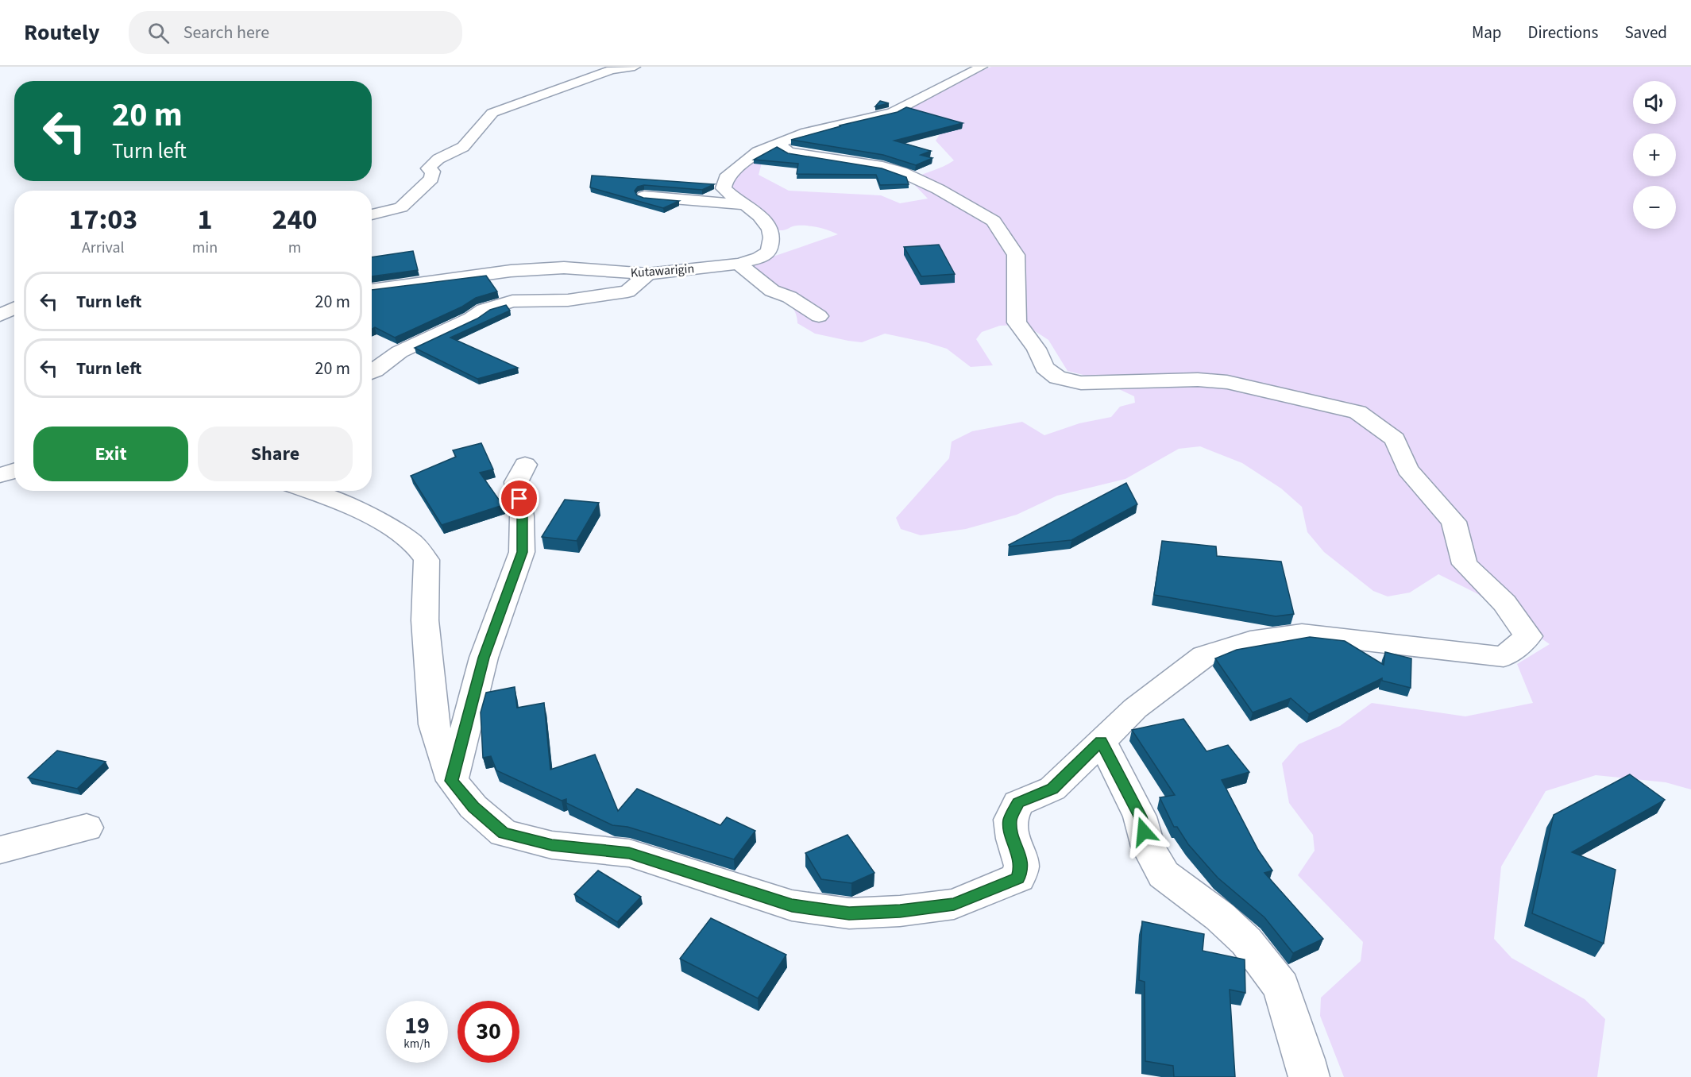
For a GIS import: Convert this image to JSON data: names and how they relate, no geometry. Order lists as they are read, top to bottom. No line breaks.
{"streets":{"street":["Kutawarigin"]},"page":{"header":"Routely","search":"Search here","nav":["Map","Directions","Saved"],"map_buttons":["+","−"],"turn":["20 m","Turn left"],"eta":["17:03","Arrival","1","min","240","m"],"list":[{"name":"Turn left","value":"20 m"},{"name":"Turn left","value":"20 m"}],"buttons":["Exit","Share"],"speed":"19 km/h","limit":"30"}}
